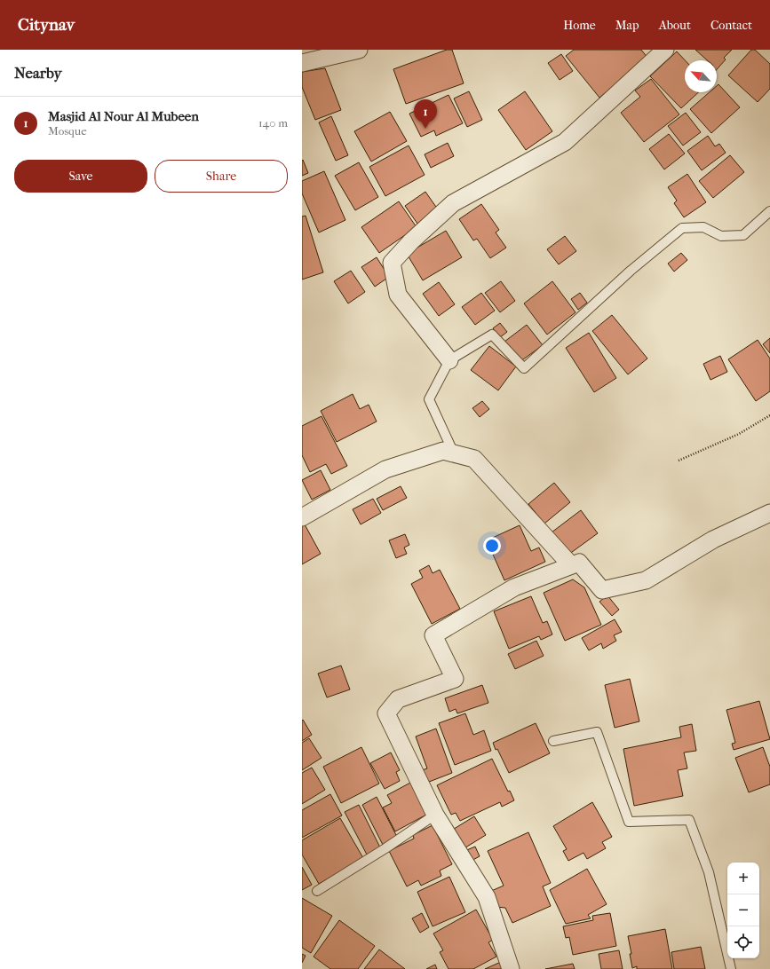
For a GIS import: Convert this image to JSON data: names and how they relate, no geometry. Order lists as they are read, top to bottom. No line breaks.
{"north":"top left","page":{"header":"Citynav","nav":["Home","Map","About","Contact"],"heading":"Nearby","list":[{"mark":"1","name":"Masjid Al Nour Al Mubeen","note":"Mosque","value":"140 m"}],"pins":"1","buttons":["Save","Share"],"map_buttons":["+","−"]}}
